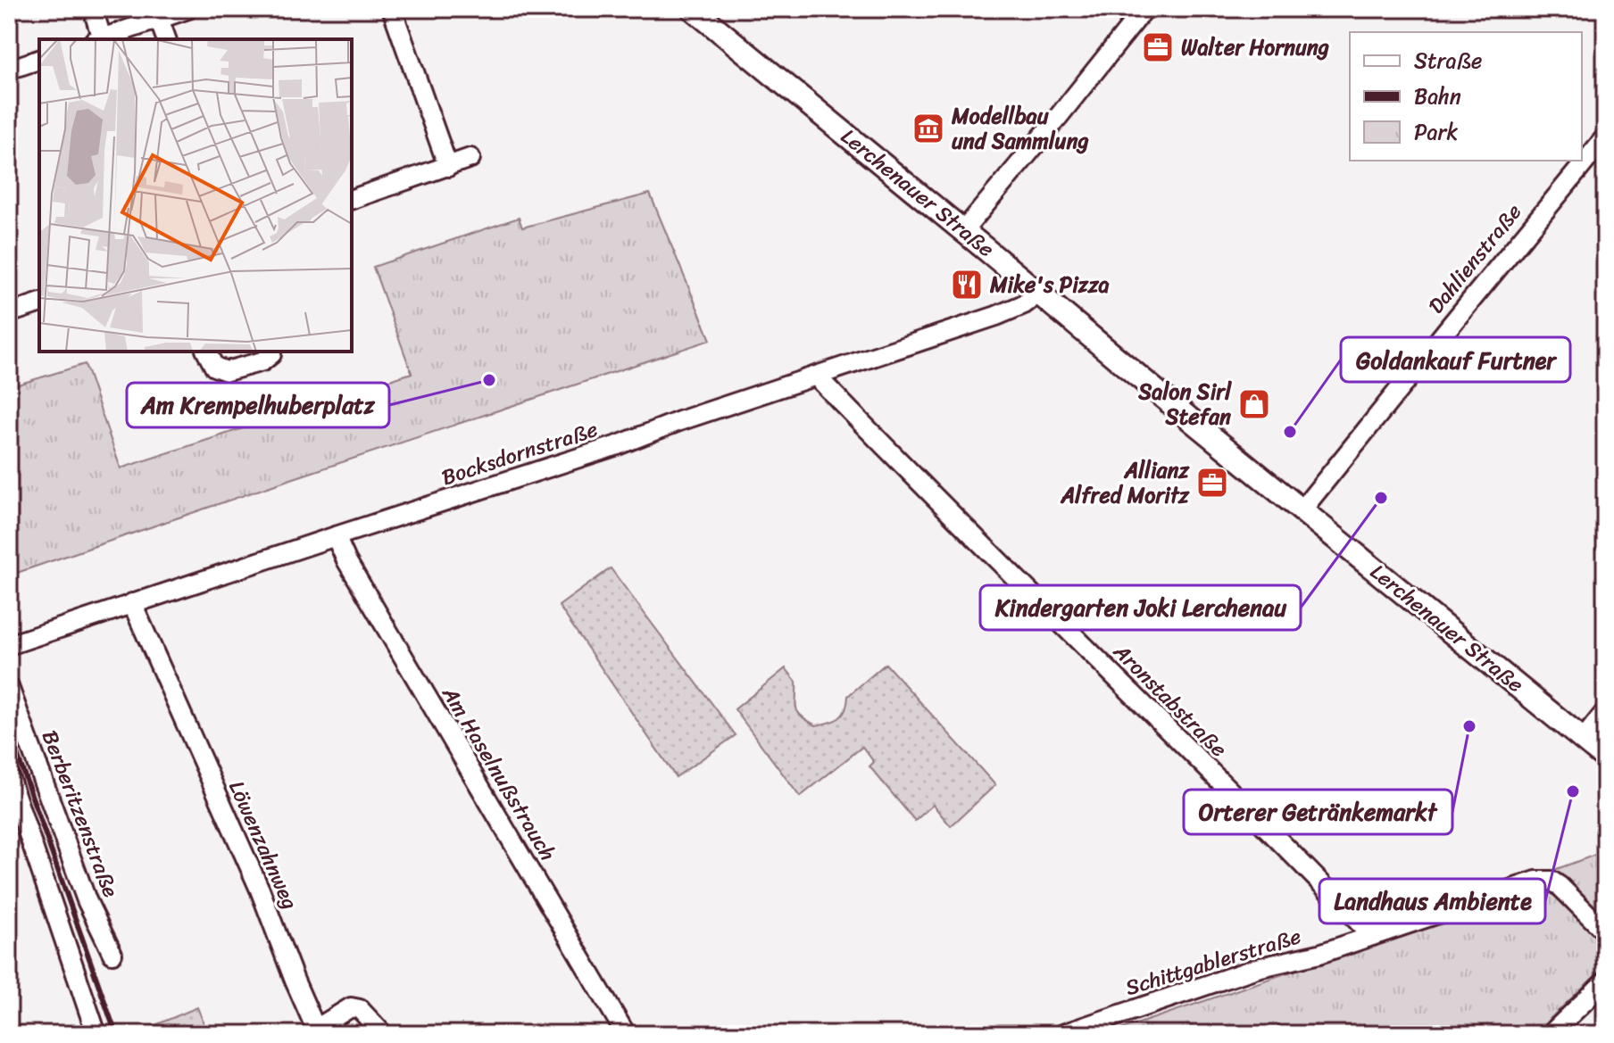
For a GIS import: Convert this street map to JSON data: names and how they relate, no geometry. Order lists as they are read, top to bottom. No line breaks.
{"streets":{"main road":["Lerchenauer Straße"],"street":["Dahlienstraße","Bocksdornstraße","Aronstabstraße","Am Haselnußstrauch","Berberitzenstraße","Löwenzahnweg","Schittgablerstraße"]},"crossings":[["Lerchenauer Straße","Dahlienstraße"],["Lerchenauer Straße","Bocksdornstraße"],["Bocksdornstraße","Aronstabstraße"],["Bocksdornstraße","Am Haselnußstrauch"],["Bocksdornstraße","Löwenzahnweg"],["Aronstabstraße","Schittgablerstraße"]],"places":{"office":["Walter Hornung","Allianz Alfred Moritz"],"museum":["Modellbau und Sammlung"],"restaurant":["Mike's Pizza"],"other":["Am Krempelhuberplatz","Goldankauf Furtner","Kindergarten Joki Lerchenau","Orterer Getränkemarkt","Landhaus Ambiente"],"shop":["Salon Sirl Stefan"]},"legend":["Straße","Bahn","Park"]}
